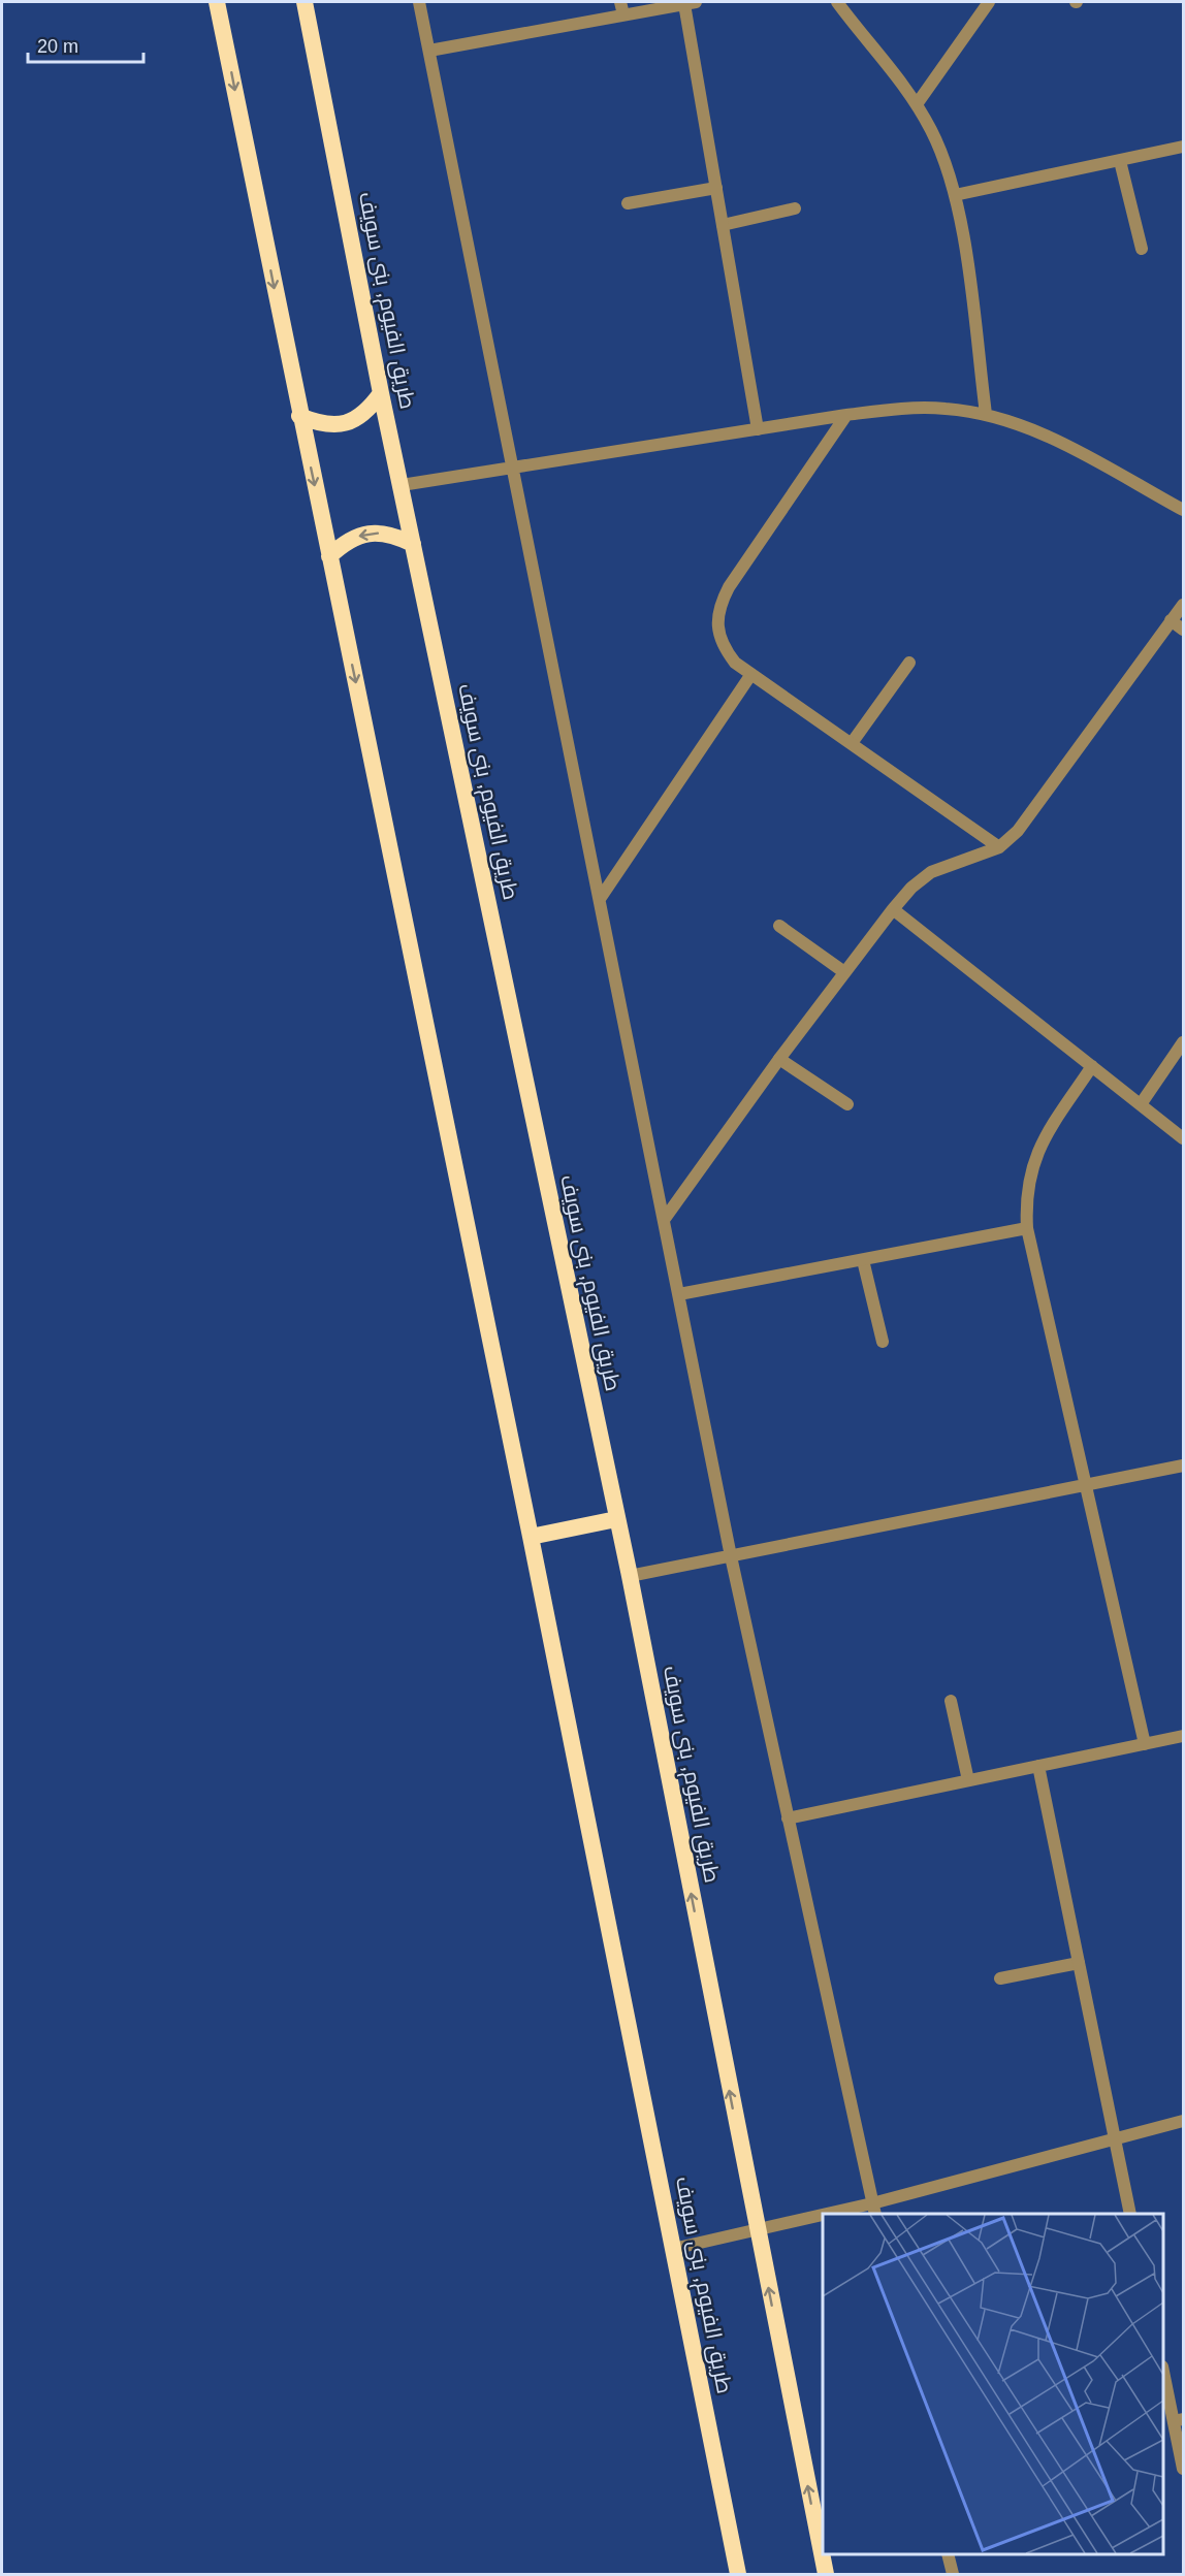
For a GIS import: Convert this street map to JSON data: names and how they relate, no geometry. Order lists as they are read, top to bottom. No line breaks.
{"streets":{"highway":["طريق الفيوم, بنى سويف"]},"scale_bar":"20 m"}
